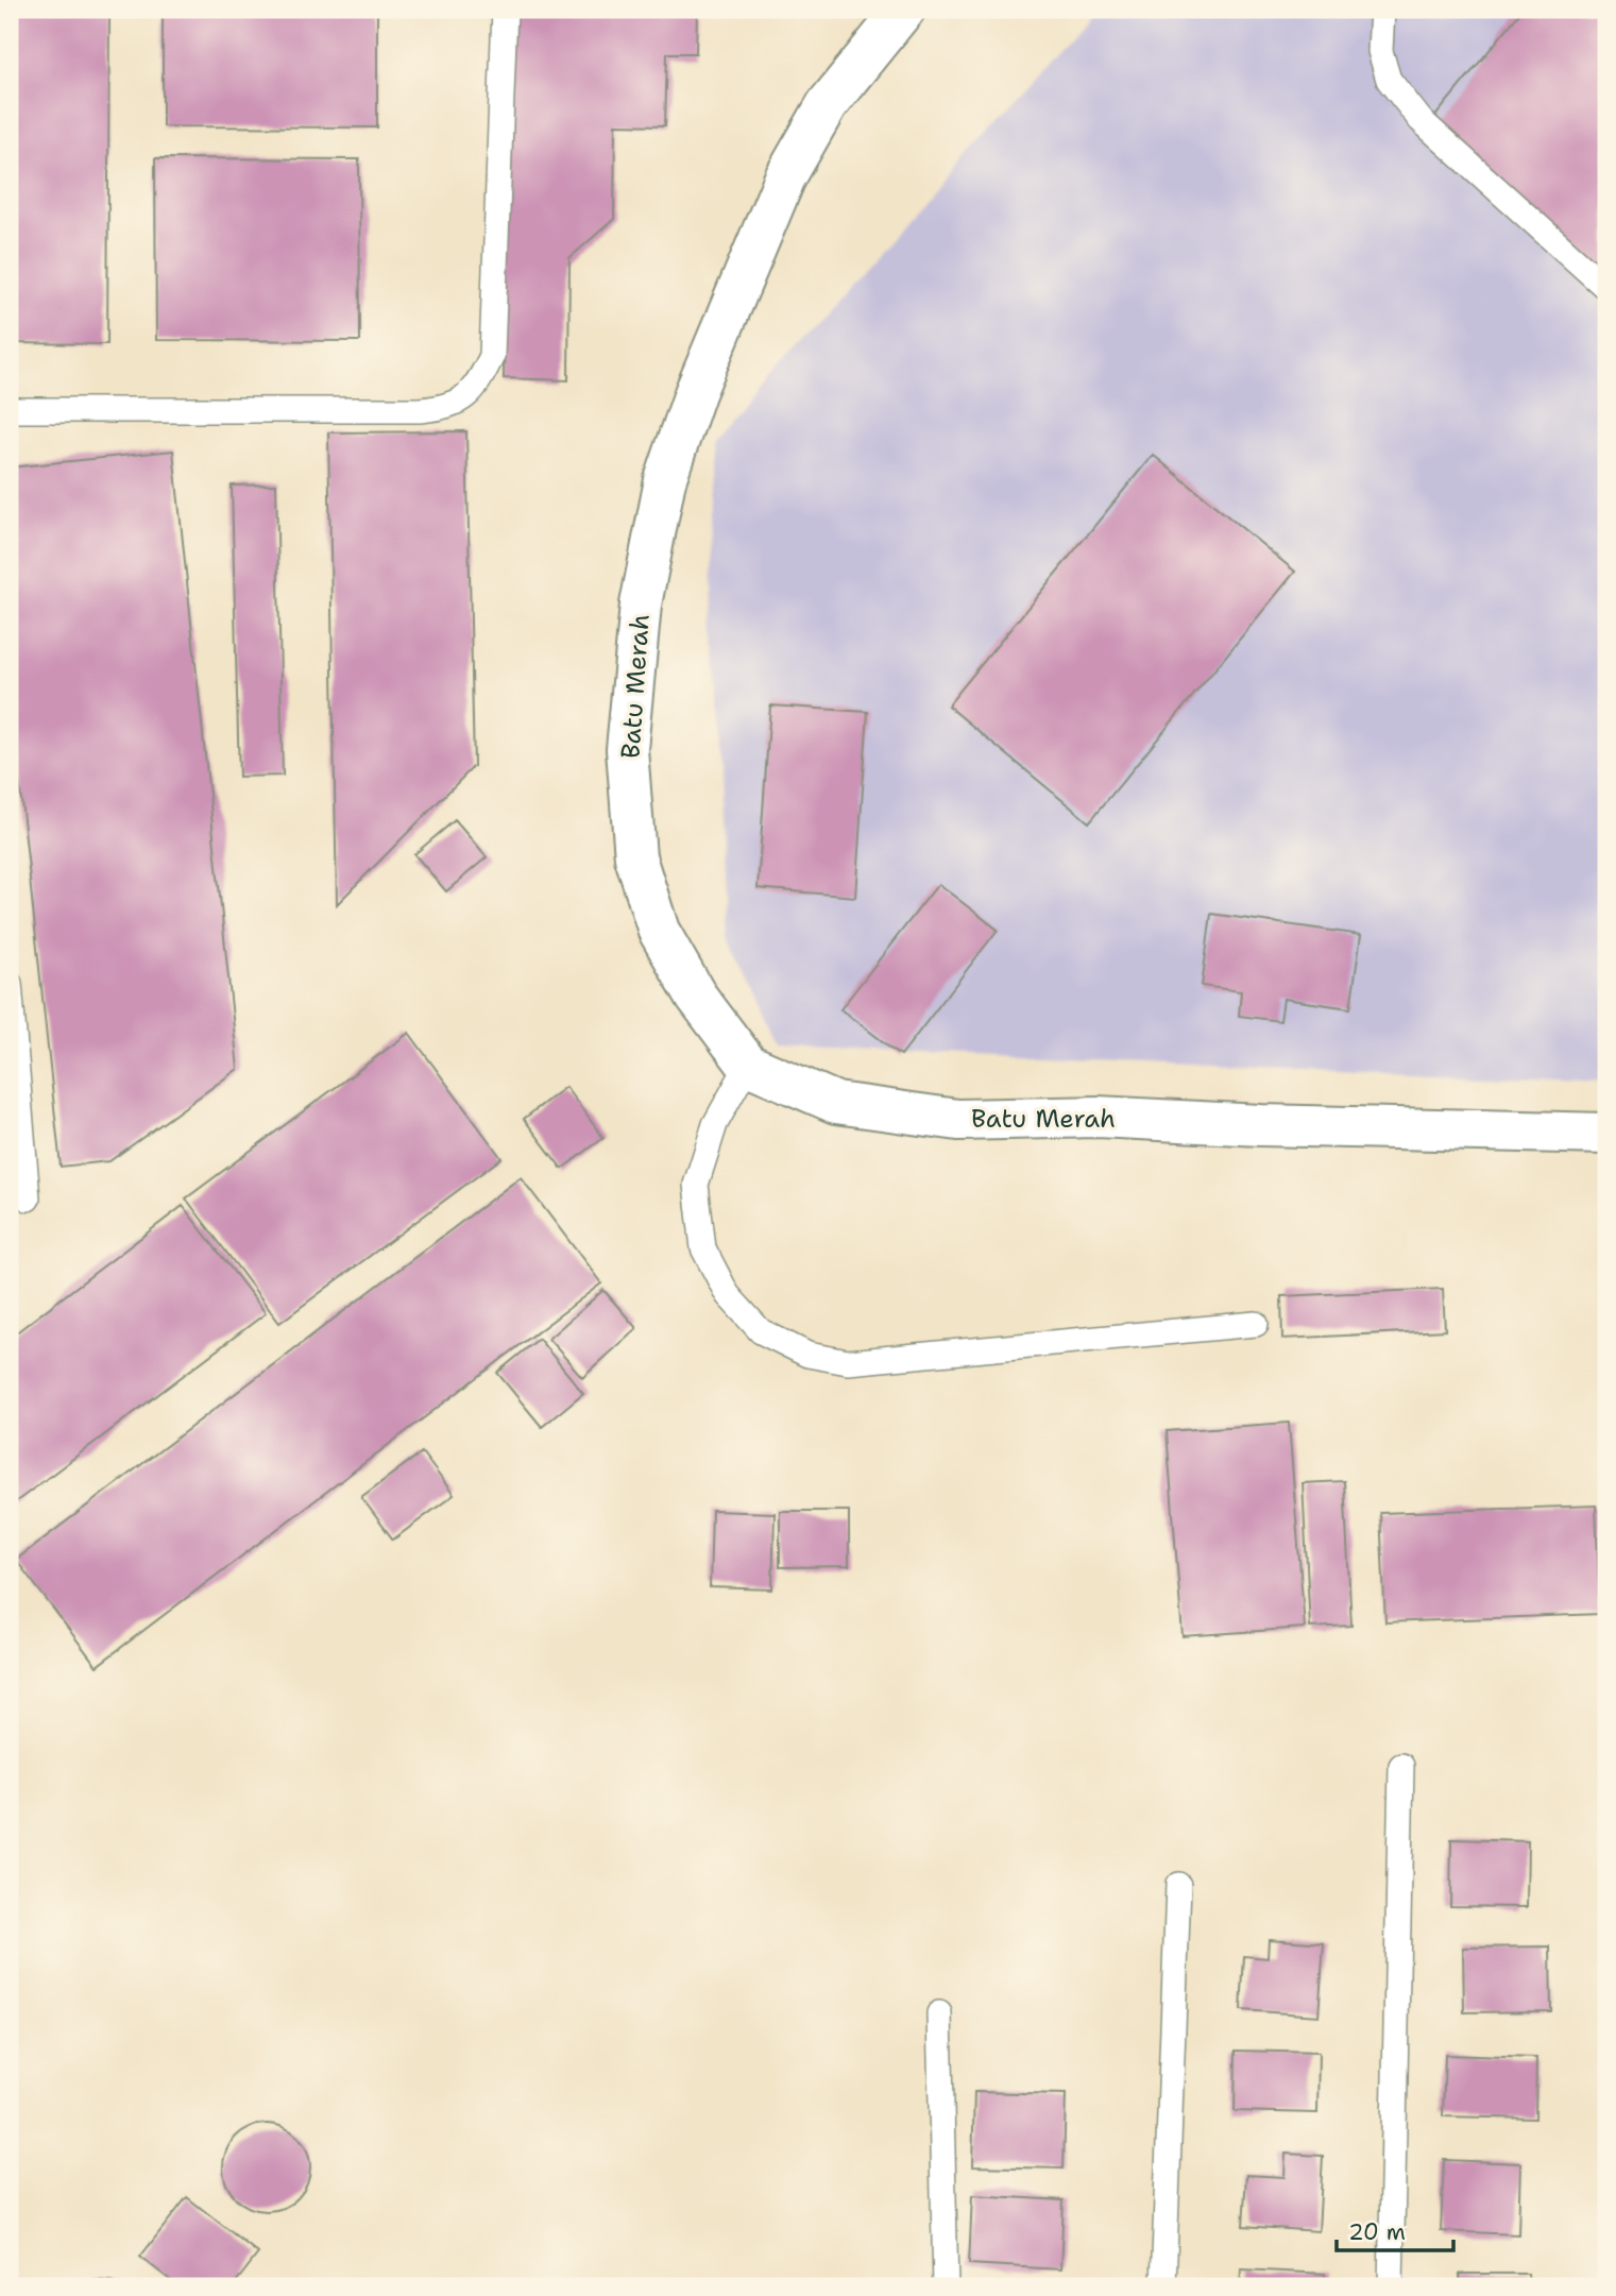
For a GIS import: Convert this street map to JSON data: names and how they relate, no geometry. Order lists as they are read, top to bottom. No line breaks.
{"streets":{"street":["Batu Merah"]},"scale_bar":"20 m"}
